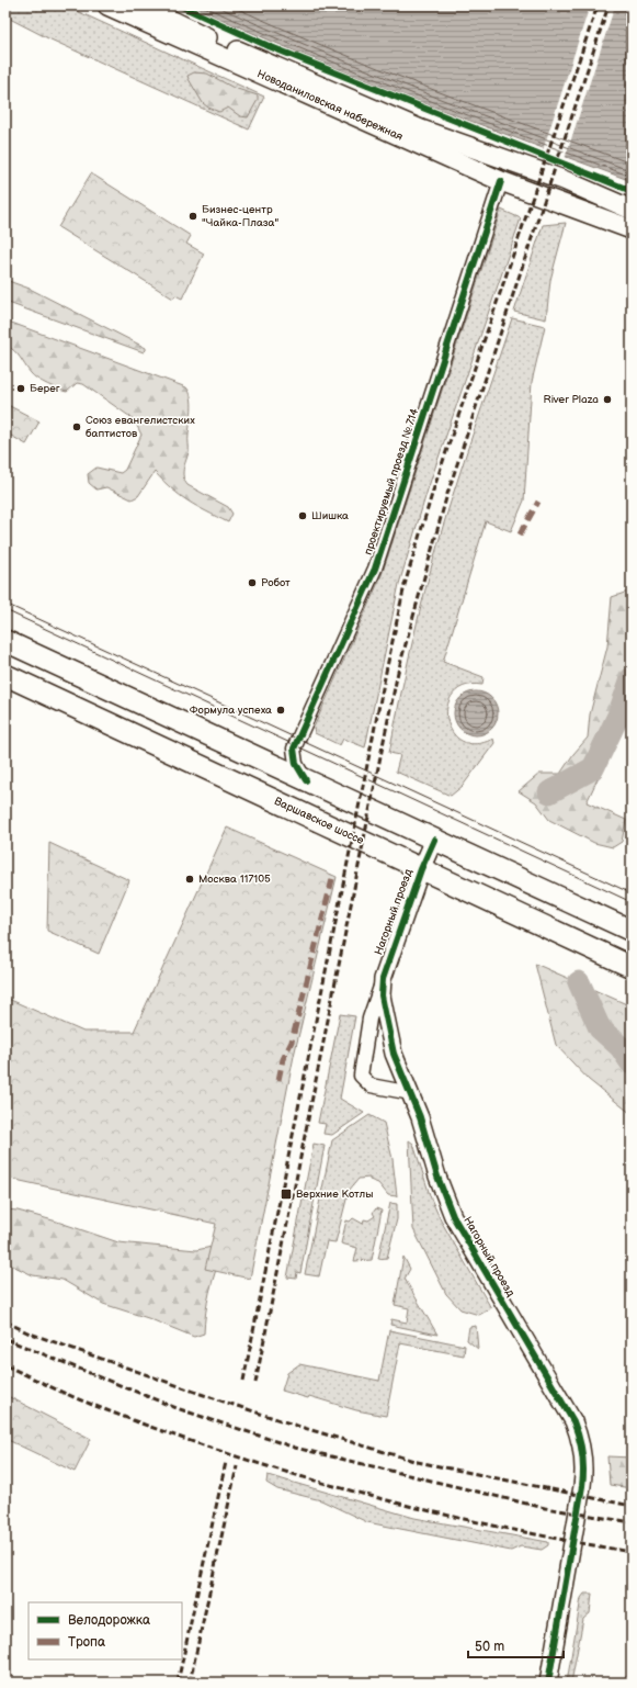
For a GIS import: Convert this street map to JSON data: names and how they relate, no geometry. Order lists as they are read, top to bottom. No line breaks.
{"streets":{"main road":["Новоданиловская набережная","Варшавское шоссе"],"street":["проектируемый проезд № 714","Нагорный проезд"]},"crossings":[["Новоданиловская набережная","проектируемый проезд № 714"],["Варшавское шоссе","Нагорный проезд"]],"places":{"other":["Бизнес-центр \"Чайка-Плаза\"","Берег","River Plaza","Союз евангелистских баптистов","Шишка","Робот","Формула успеха","Москва 117105"],"transit":["Верхние Котлы"]},"legend":["Велодорожка","Тропа"],"scale_bar":"50 m"}
